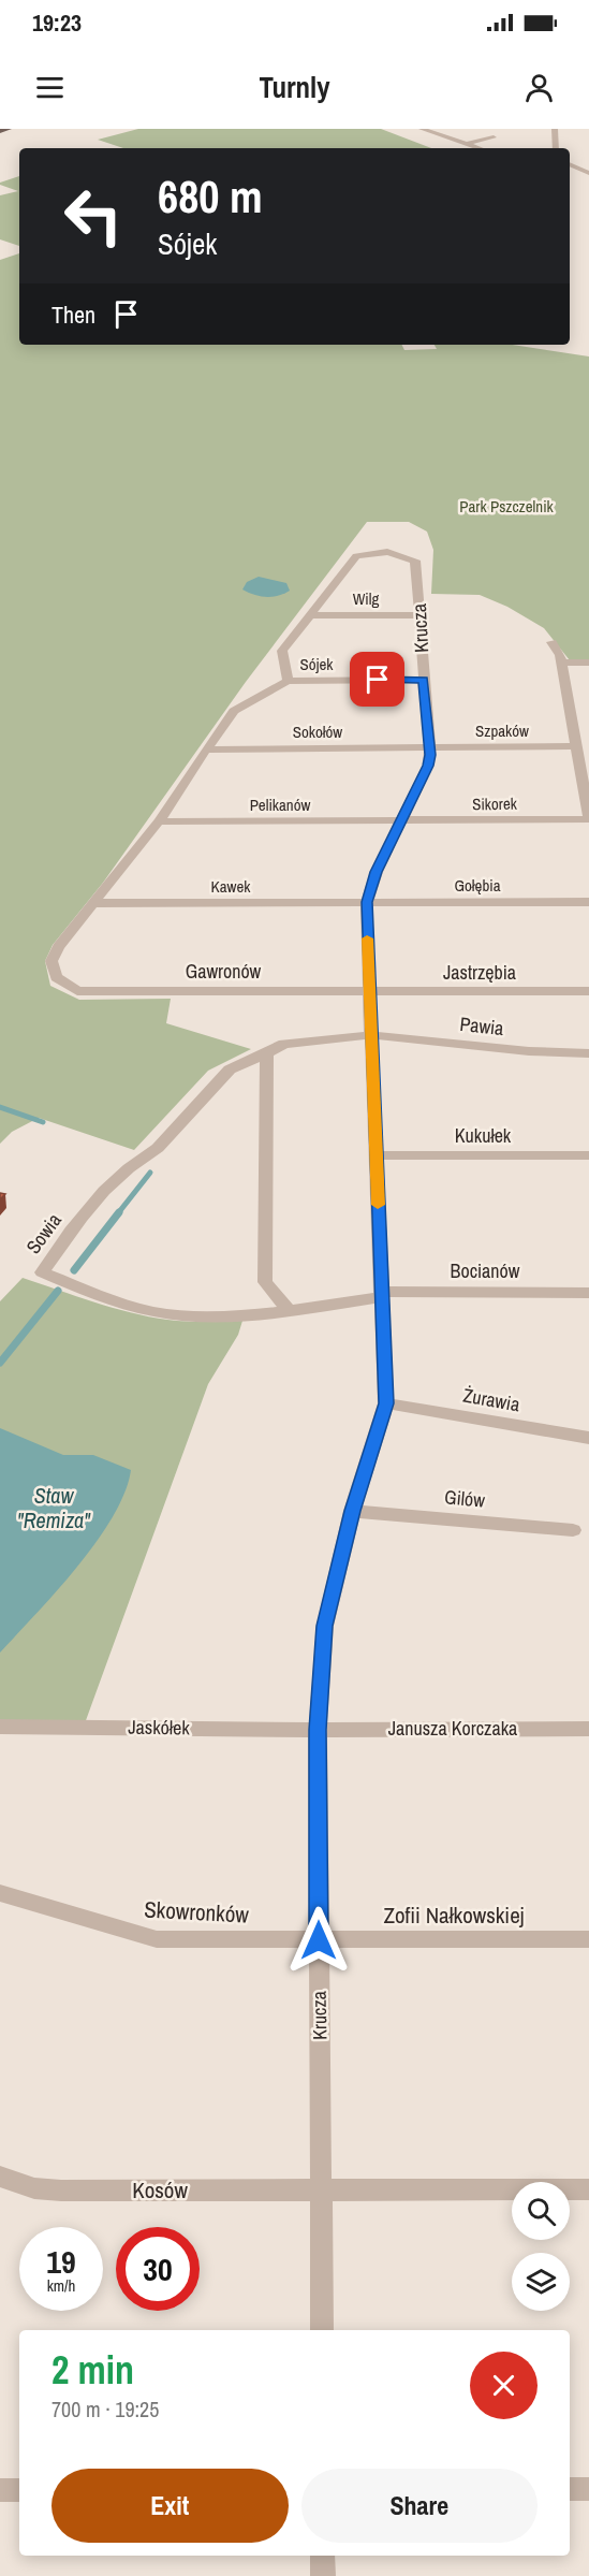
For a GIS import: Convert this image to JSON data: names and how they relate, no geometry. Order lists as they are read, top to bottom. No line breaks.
{"streets":{"street":["Wilg","Krucza","Sójek","Szpaków","Sokołów","Sikorek","Pelikanów","Gołębia","Kawek","Gawronów","Jastrzębia","Pawia","Kukułek","Sowia","Bocianów","Żurawia","Gilów","Jaskółek","Janusza Korczaka","Skowronków","Zofii Nałkowskiej","Kosów"]},"crossings":[["Wilg","Krucza"],["Krucza","Sójek"],["Krucza","Szpaków"],["Krucza","Sokołów"],["Krucza","Sikorek"],["Krucza","Pelikanów"],["Krucza","Gołębia"],["Krucza","Kawek"],["Krucza","Gawronów"],["Krucza","Jastrzębia"],["Krucza","Pawia"],["Krucza","Kukułek"],["Krucza","Sowia"],["Krucza","Bocianów"],["Krucza","Żurawia"],["Krucza","Gilów"],["Krucza","Jaskółek"],["Krucza","Janusza Korczaka"],["Krucza","Skowronków"],["Krucza","Zofii Nałkowskiej"],["Krucza","Kosów"],["Szpaków","Sokołów"],["Sikorek","Pelikanów"],["Gołębia","Kawek"],["Kawek","Gawronów"],["Gawronów","Jastrzębia"],["Pawia","Sowia"],["Sowia","Bocianów"],["Jaskółek","Janusza Korczaka"],["Skowronków","Zofii Nałkowskiej"]],"water":["Staw \"Remiza\""],"parks":["Park Pszczelnik"],"page":{"status":"19:23","header":"Turnly","turn":["680 m","Sójek"],"then":"Then","speed":"19 km/h","limit":"30","heading":["2 min","700 m · 19:25"],"buttons":["Exit","Share"]}}
